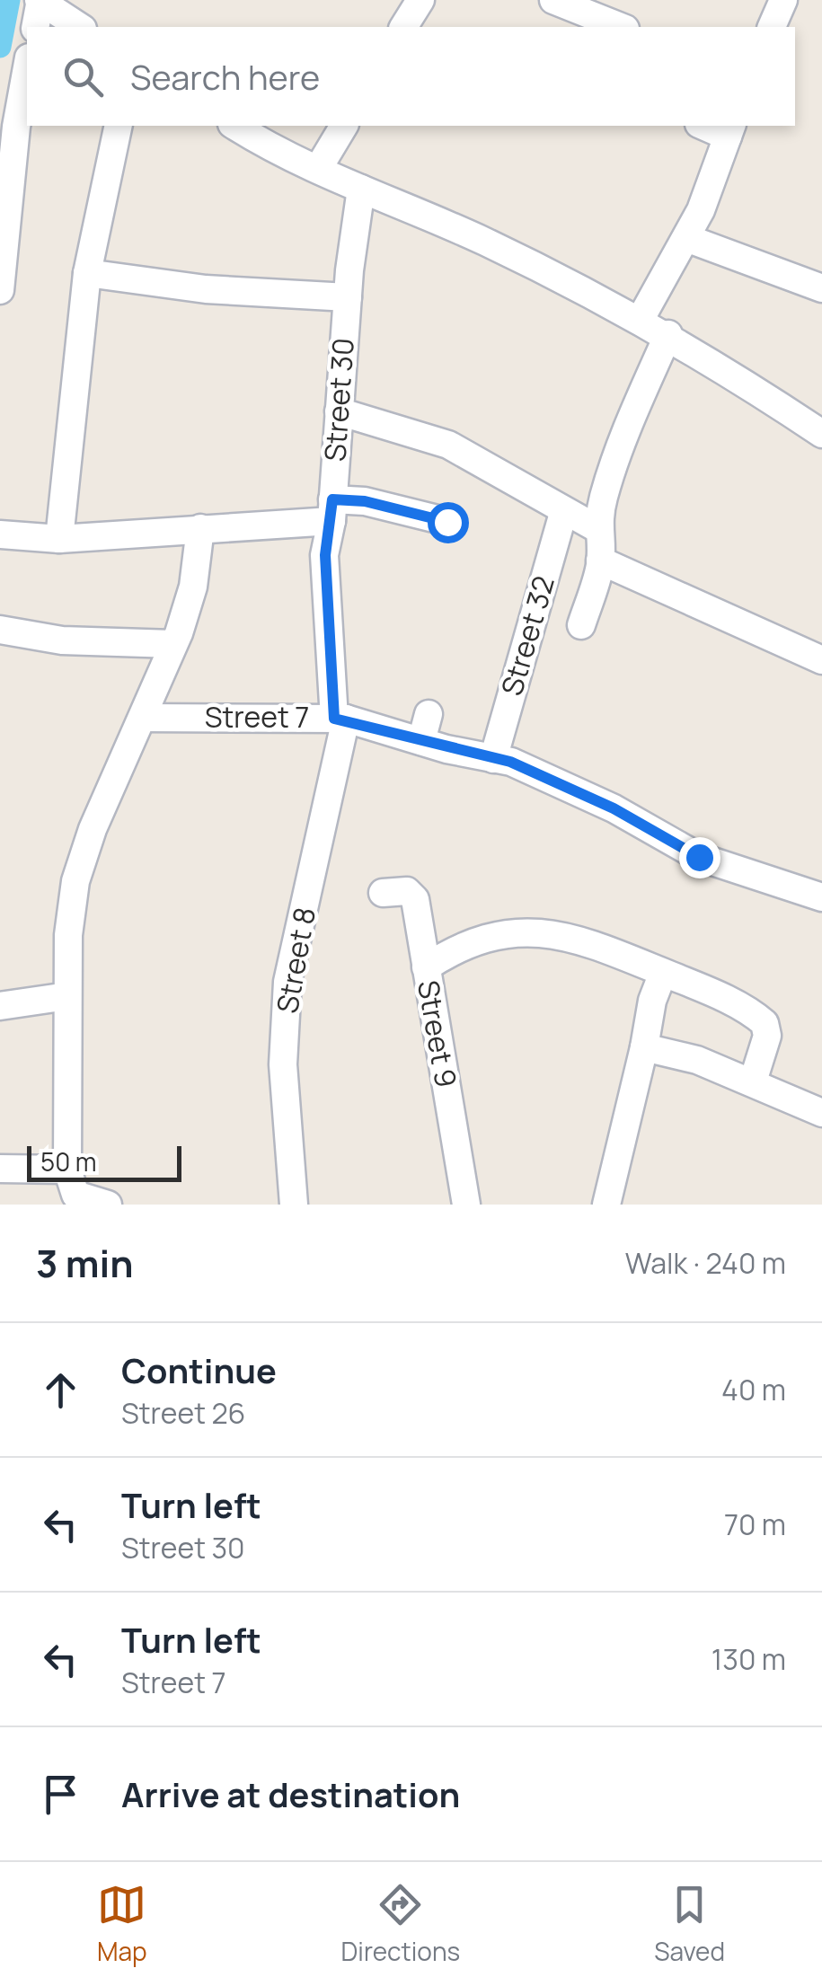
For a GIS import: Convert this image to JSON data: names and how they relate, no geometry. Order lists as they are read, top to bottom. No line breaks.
{"streets":{"street":["Street 30","Street 32","Street 7","Street 8","Street 9"]},"crossings":[["Street 30","Street 7"],["Street 30","Street 8"],["Street 32","Street 7"],["Street 7","Street 8"]],"scale_bar":"50 m","page":{"search":"Search here","scale":"50 m","heading":["3 min","Walk · 240 m"],"list":[["Continue","Street 26","40 m"],["Turn left","Street 30","70 m"],["Turn left","Street 7","130 m"],"Arrive at destination"],"nav":["Map","Directions","Saved"]}}
